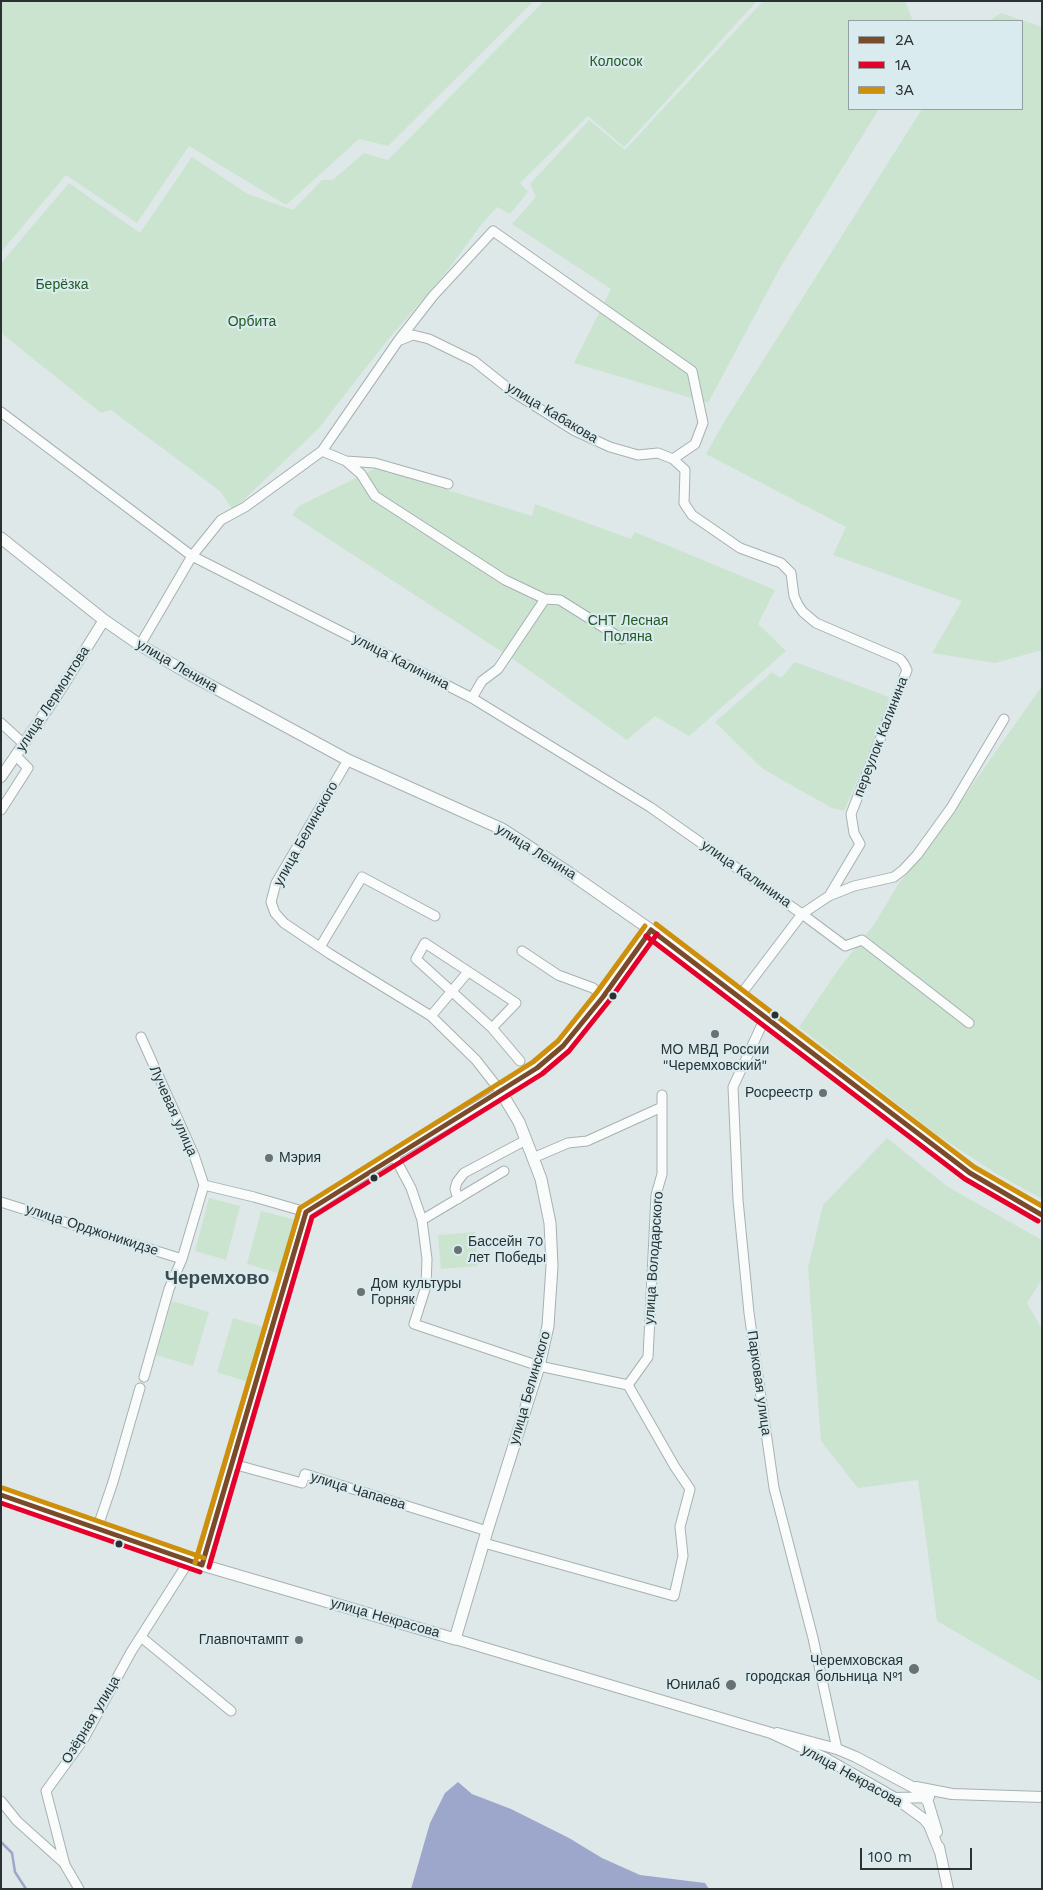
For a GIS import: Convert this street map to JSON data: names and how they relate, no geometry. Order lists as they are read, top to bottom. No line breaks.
{"streets":{"main road":["улица Ленина","улица Белинского","улица Некрасова"],"street":["улица Кабакова","улица Калинина","улица Лермонтова","переулок Калинина","Лучевая улица","улица Орджоникидзе","улица Володарского","Парковая улица","улица Чапаева","Озёрная улица"]},"crossings":[["улица Кабакова","переулок Калинина"],["улица Ленина","улица Лермонтова"],["улица Ленина","улица Белинского"],["улица Ленина","Парковая улица"],["улица Белинского","улица Чапаева"],["улица Белинского","улица Некрасова"],["Парковая улица","улица Некрасова"],["улица Некрасова","Озёрная улица"]],"districts":["Черемхово"],"parks":["Колосок","Берёзка","Орбита","СНТ Лесная Поляна"],"places":["МО МВД России \"Черемховский\"","Росреестр","Мэрия","Бассейн 70 лет Победы","Дом культуры Горняк","Главпочтампт","Черемховская городская больница №1","Юнилаб"],"lines":["transit line 3А","transit line 2А","transit line 1А"],"legend":["2А","1А","3А"],"scale_bar":"100 m"}
